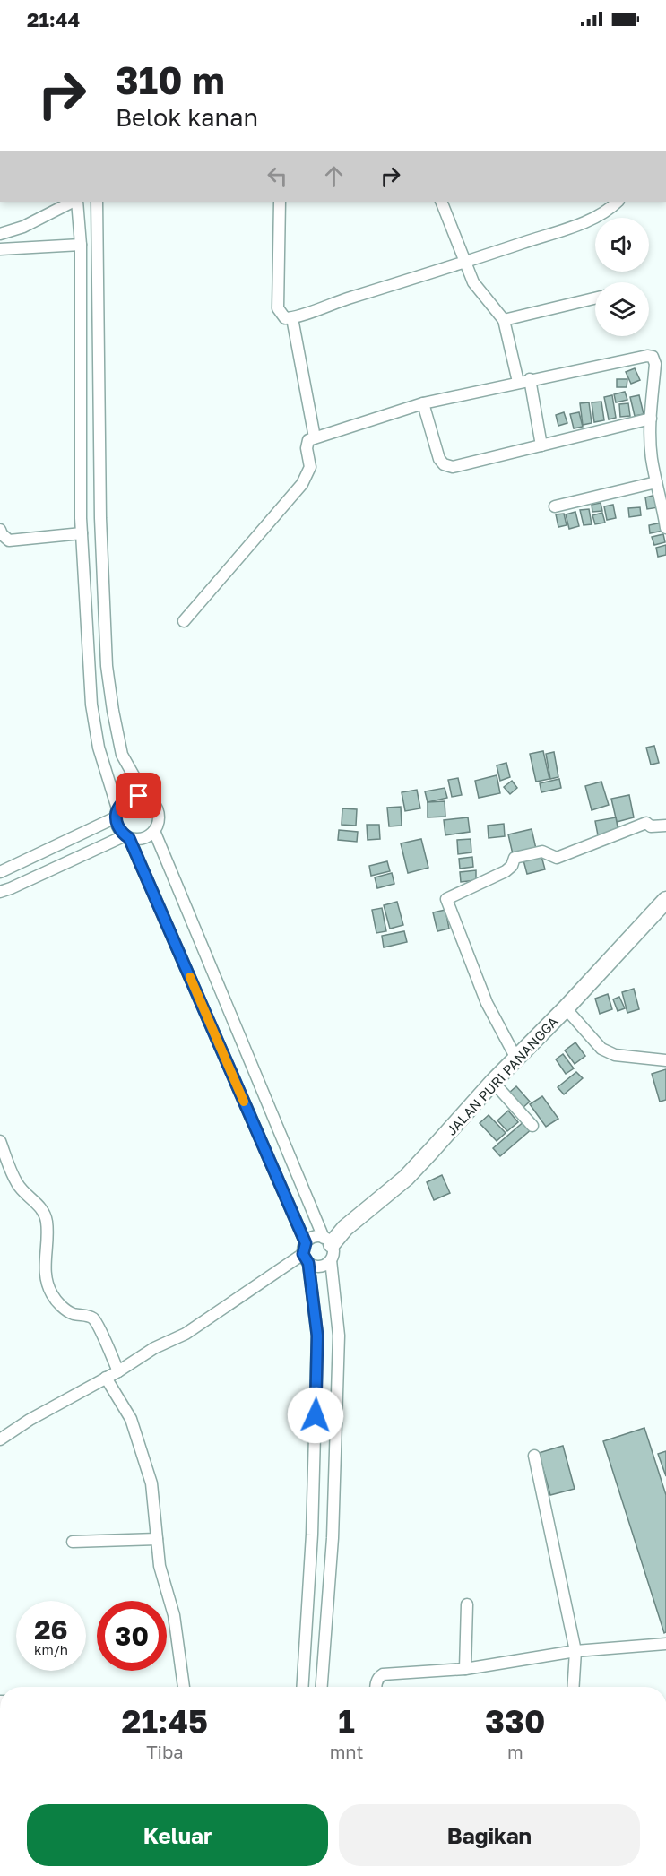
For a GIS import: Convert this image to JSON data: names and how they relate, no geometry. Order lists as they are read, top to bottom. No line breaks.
{"streets":{"street":["JALAN PURI PANANGGA"]},"page":{"status":"21:44","turn":["310 m","Belok kanan"],"speed":"26 km/h","limit":"30","eta":["21:45","Tiba","1","mnt","330","m"],"buttons":["Keluar","Bagikan"]}}
